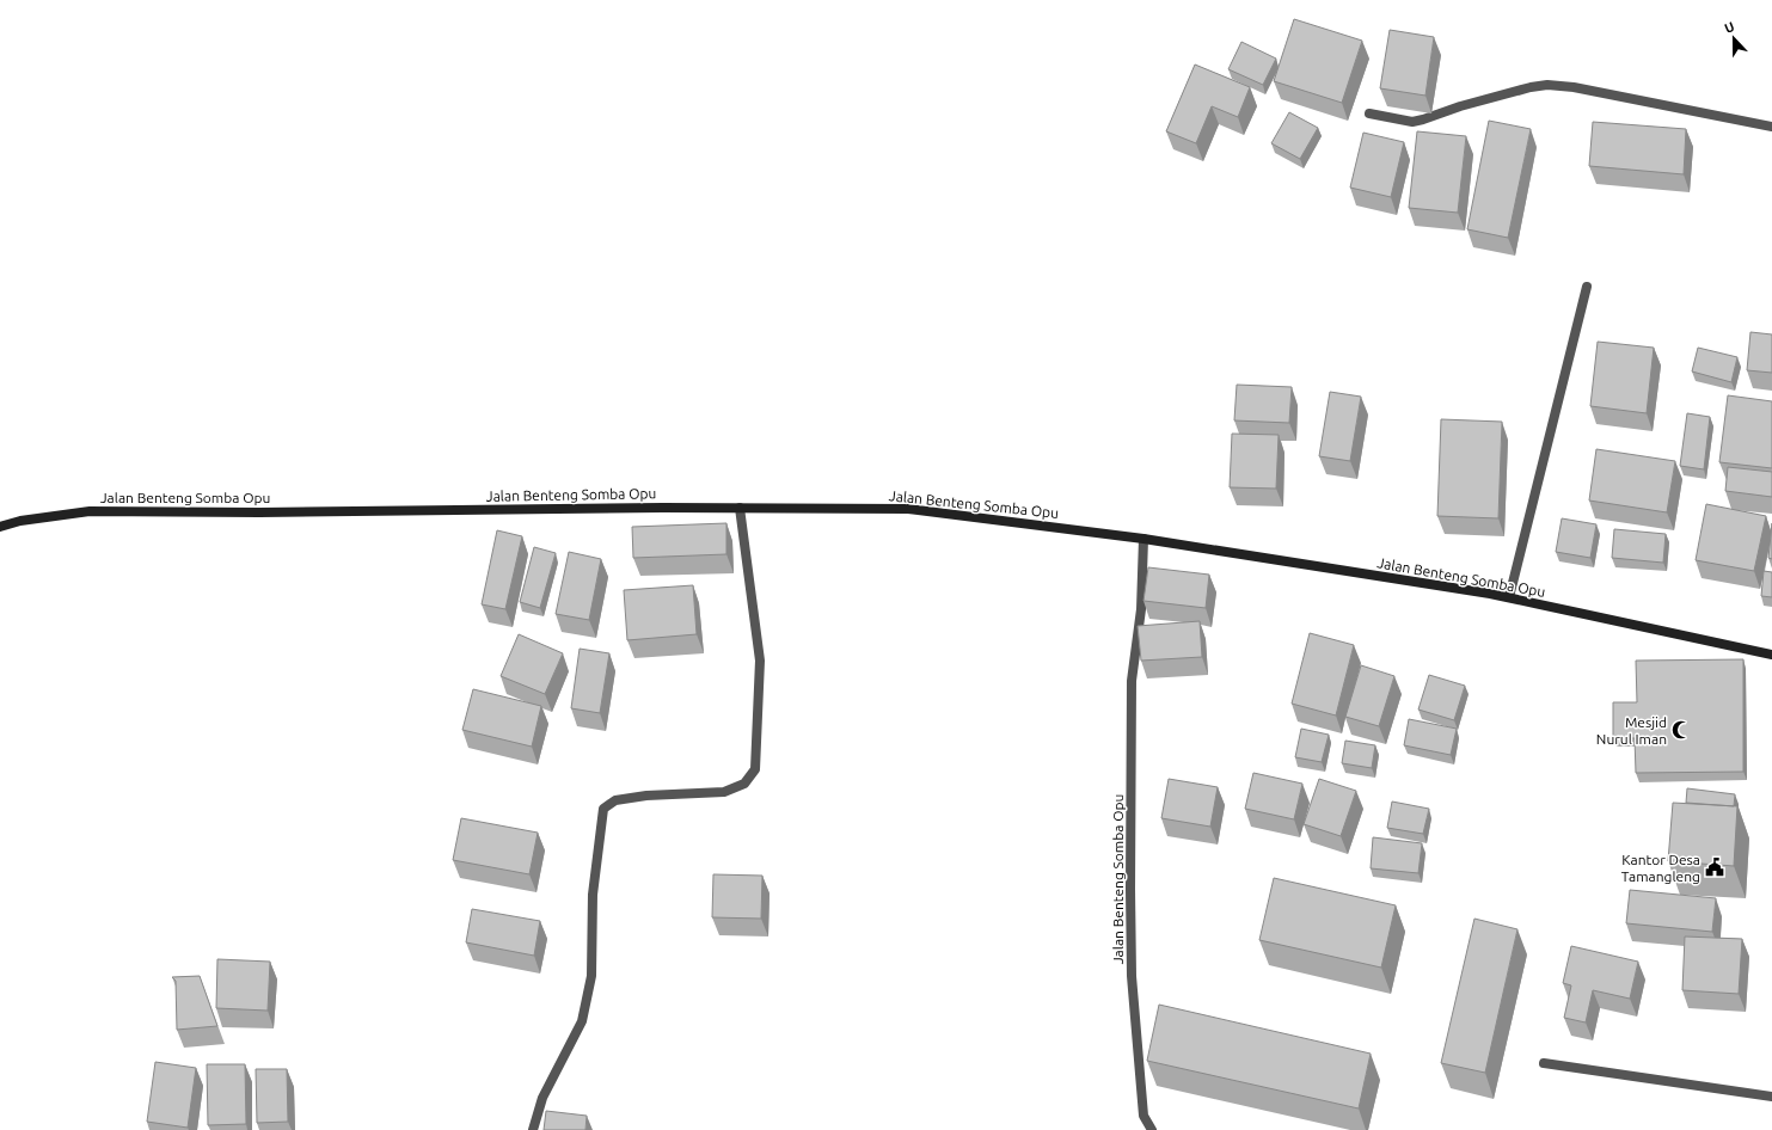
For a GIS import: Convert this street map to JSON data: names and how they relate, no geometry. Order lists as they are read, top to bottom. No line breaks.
{"streets":{"street":["Jalan Benteng Somba Opu"]},"places":{"mosque":["Mesjid Nurul Iman"],"public building":["Kantor Desa Tamangleng"]},"north":"top"}
